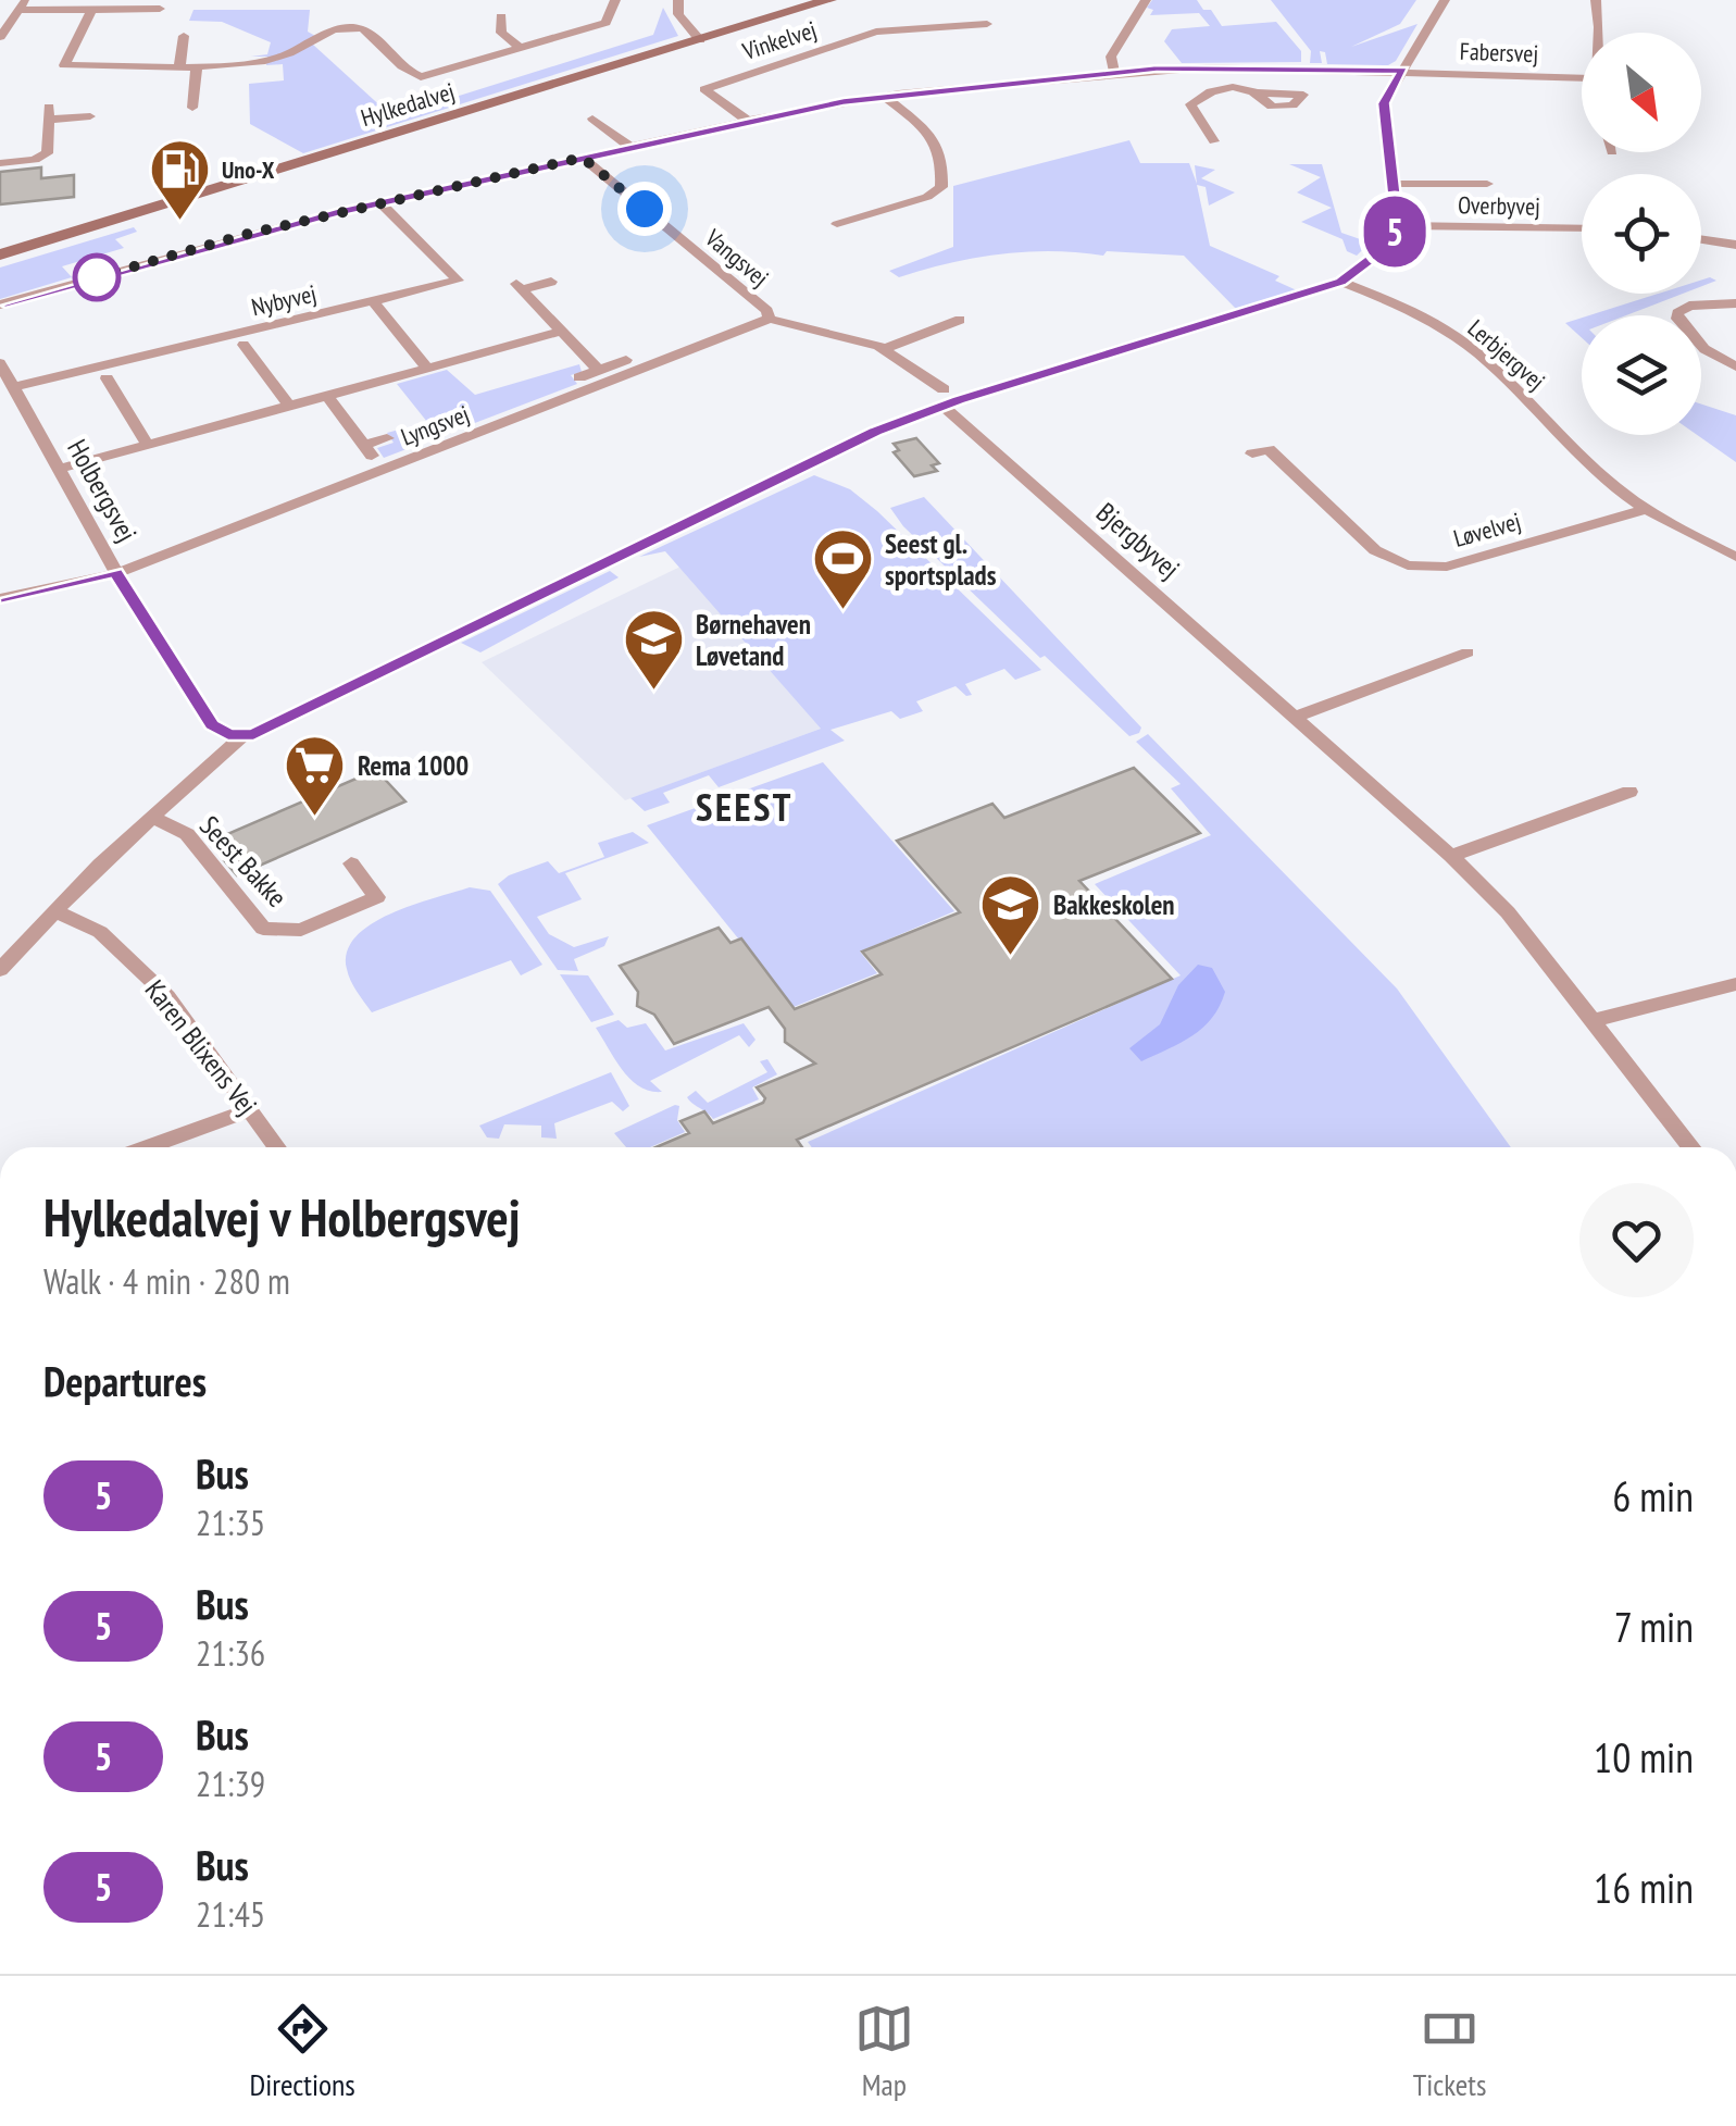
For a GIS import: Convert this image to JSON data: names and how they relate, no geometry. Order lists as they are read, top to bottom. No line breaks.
{"streets":{"street":["Vinkelvej","Fabersvej","Hylkedalvej","Overbyvej","Vangsvej","Nybyvej","Lerbjergvej","Lyngsvej","Holbergsvej","Løvelvej","Bjergbyvej","Seest Bakke","Karen Blixens Vej"]},"crossings":[["Vinkelvej","Fabersvej"],["Fabersvej","Vangsvej"],["Fabersvej","Nybyvej"],["Vangsvej","Lyngsvej"],["Vangsvej","Bjergbyvej"],["Vangsvej","Seest Bakke"],["Nybyvej","Holbergsvej"],["Lerbjergvej","Løvelvej"],["Lerbjergvej","Seest Bakke"],["Lyngsvej","Holbergsvej"],["Holbergsvej","Seest Bakke"],["Bjergbyvej","Seest Bakke"],["Seest Bakke","Karen Blixens Vej"]],"districts":["SEEST"],"places":{"fuel station":["Uno-X"],"sports":["Seest gl. sportsplads"],"school or university":["Børnehaven Løvetand","Bakkeskolen"],"supermarket":["Rema 1000"]},"lines":["bus line 5"],"north":"bottom right","page":{"on_map":"5","heading":[["Hylkedalvej v Holbergsvej","Walk · 4 min · 280 m"],"Departures"],"list":[{"mark":"5","name":"Bus","note":"21:35","value":"6 min"},{"mark":"5","name":"Bus","note":"21:36","value":"7 min"},{"mark":"5","name":"Bus","note":"21:39","value":"10 min"},{"mark":"5","name":"Bus","note":"21:45","value":"16 min"}],"tabs":["Directions","Map","Tickets"]}}
